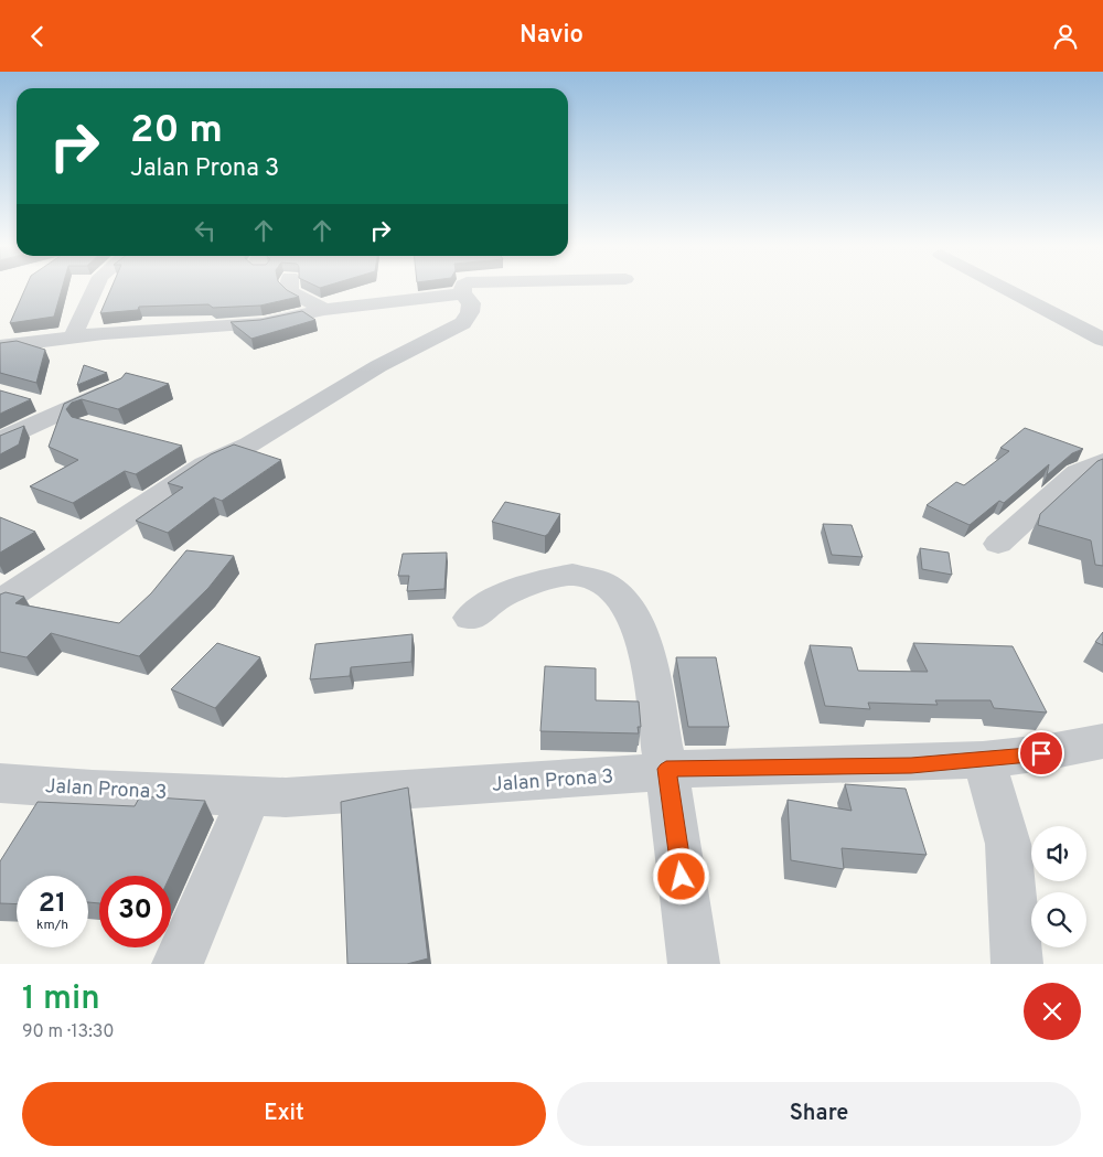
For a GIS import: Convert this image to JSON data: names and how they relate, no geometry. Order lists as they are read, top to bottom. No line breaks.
{"streets":{"street":["Jalan Prona 3"]},"page":{"header":"Navio","turn":["20 m","Jalan Prona 3"],"speed":"21 km/h","limit":"30","heading":["1 min","90 m · 13:30"],"buttons":["Exit","Share"]}}
